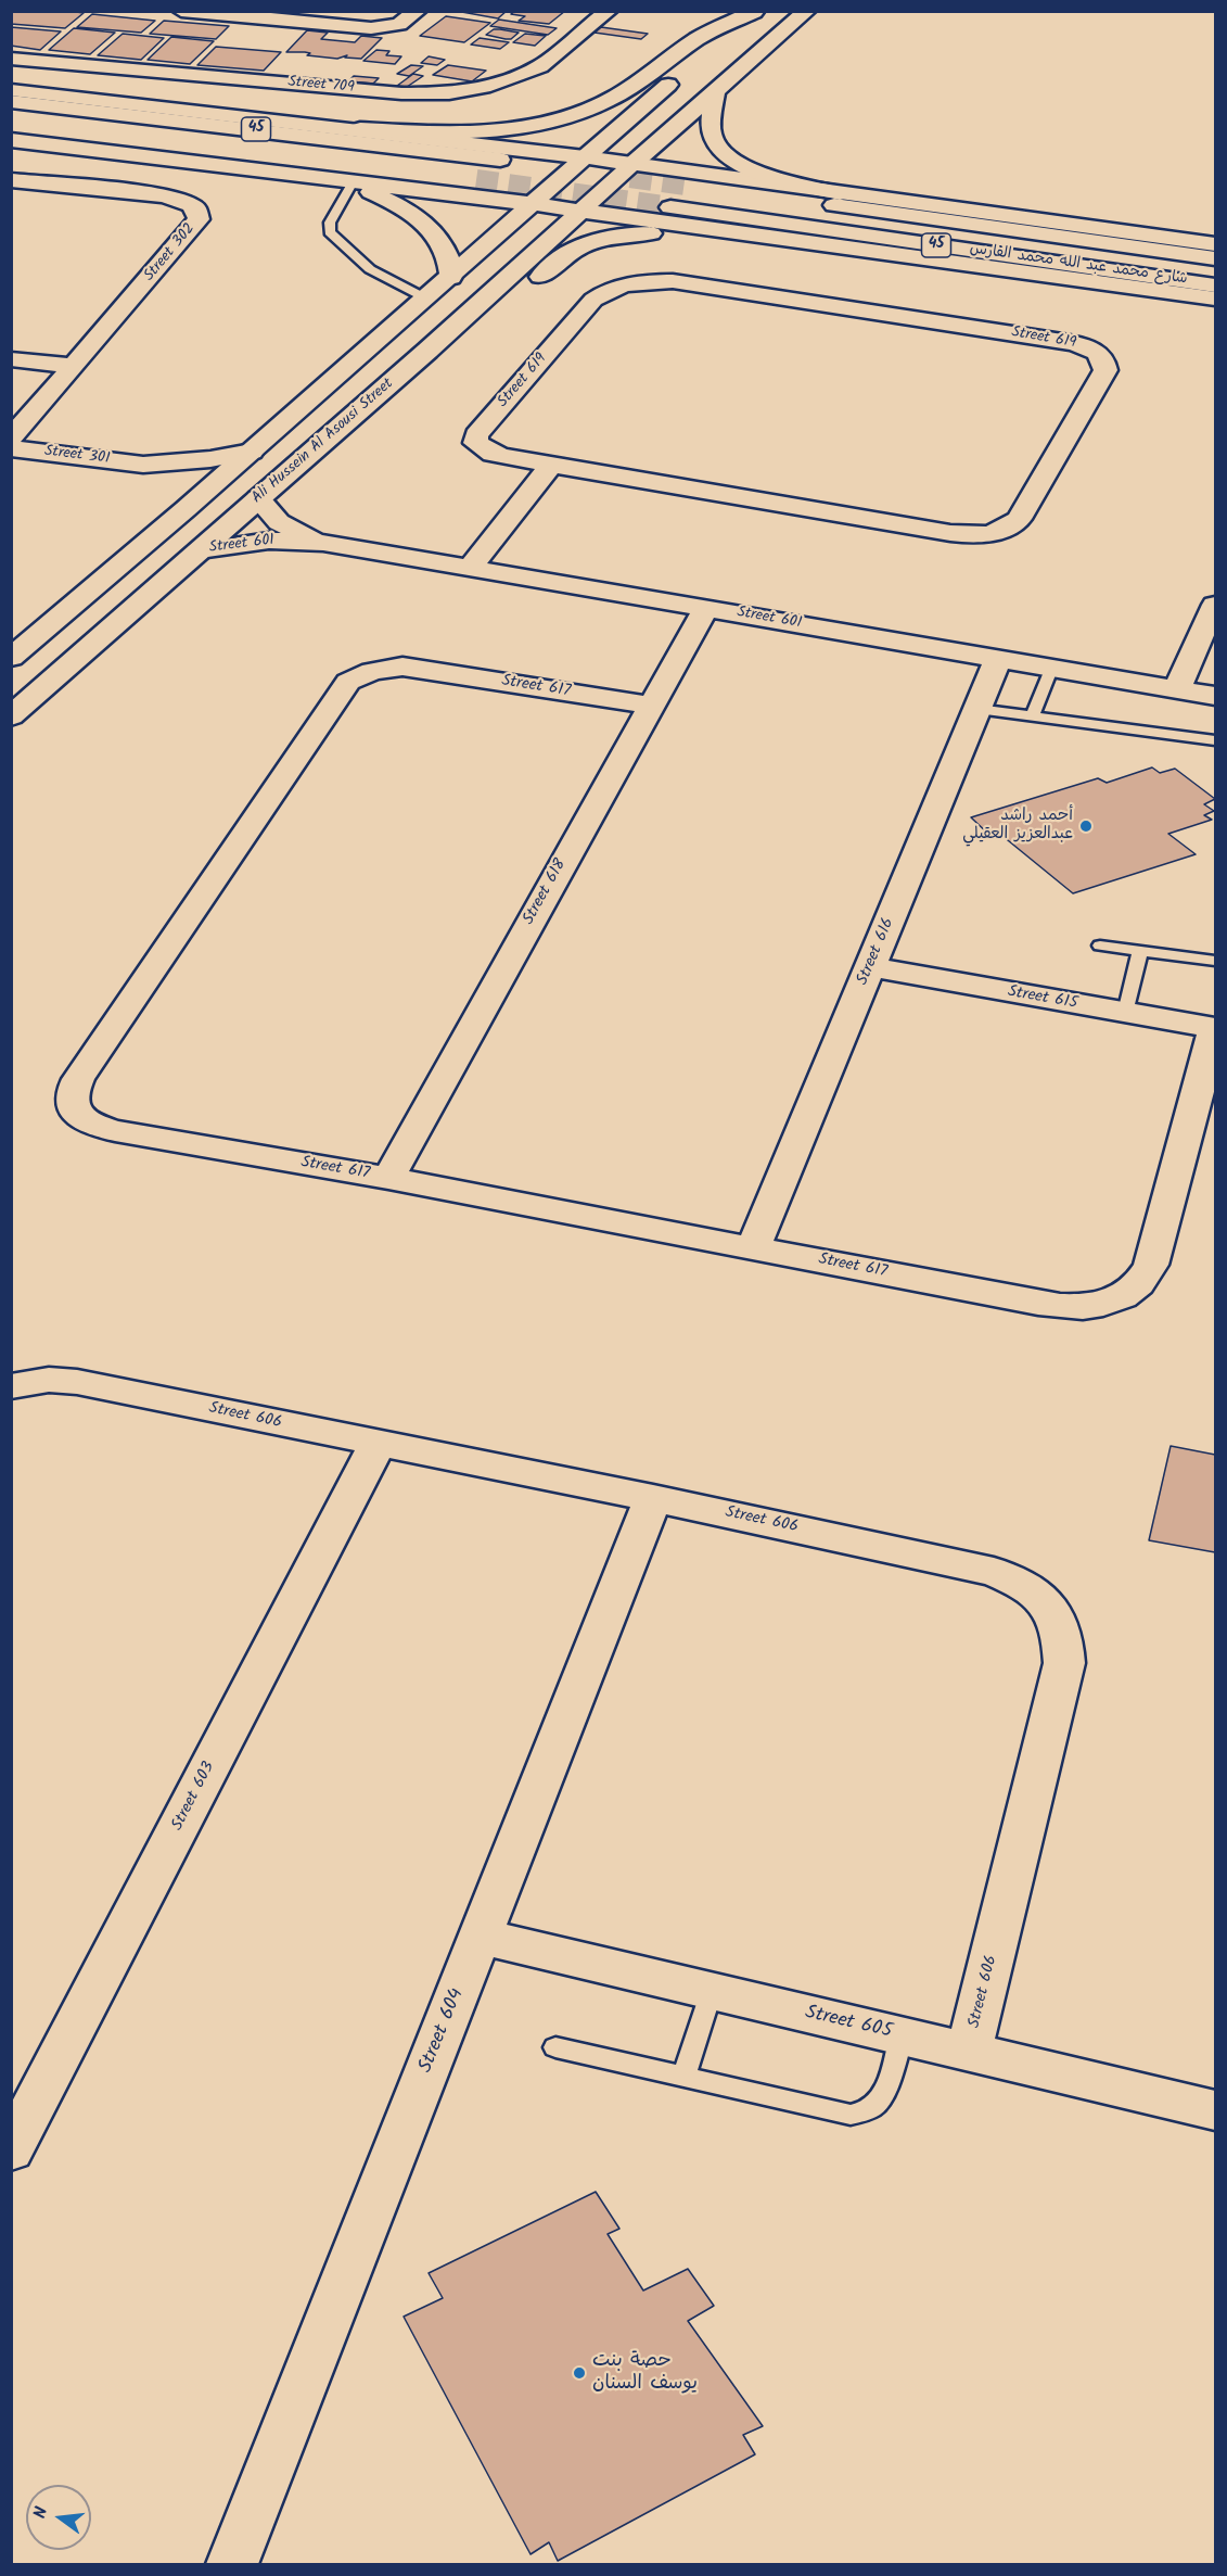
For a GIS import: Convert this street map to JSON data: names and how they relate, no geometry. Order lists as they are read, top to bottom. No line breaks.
{"streets":{"street":["Street 709","45","Street 302","شارع محمد عبد الله محمد الفارس","Street 619","Ali Hussein Al Asousi Street","Street 301","Street 601","Street 617","Street 618","Street 616","Street 615","Street 606","Street 603","Street 605","Street 604"]},"crossings":[["Ali Hussein Al Asousi Street","Street 601"],["Street 601","Street 618"],["Street 601","Street 616"],["Street 617","Street 618"],["Street 617","Street 616"],["Street 617","Street 615"],["Street 616","Street 615"],["Street 606","Street 603"],["Street 606","Street 605"],["Street 606","Street 604"],["Street 605","Street 604"]],"places":["أحمد راشد عبدالعزيز العقيلي","حصة بنت يوسف السنان"],"north":"left"}
